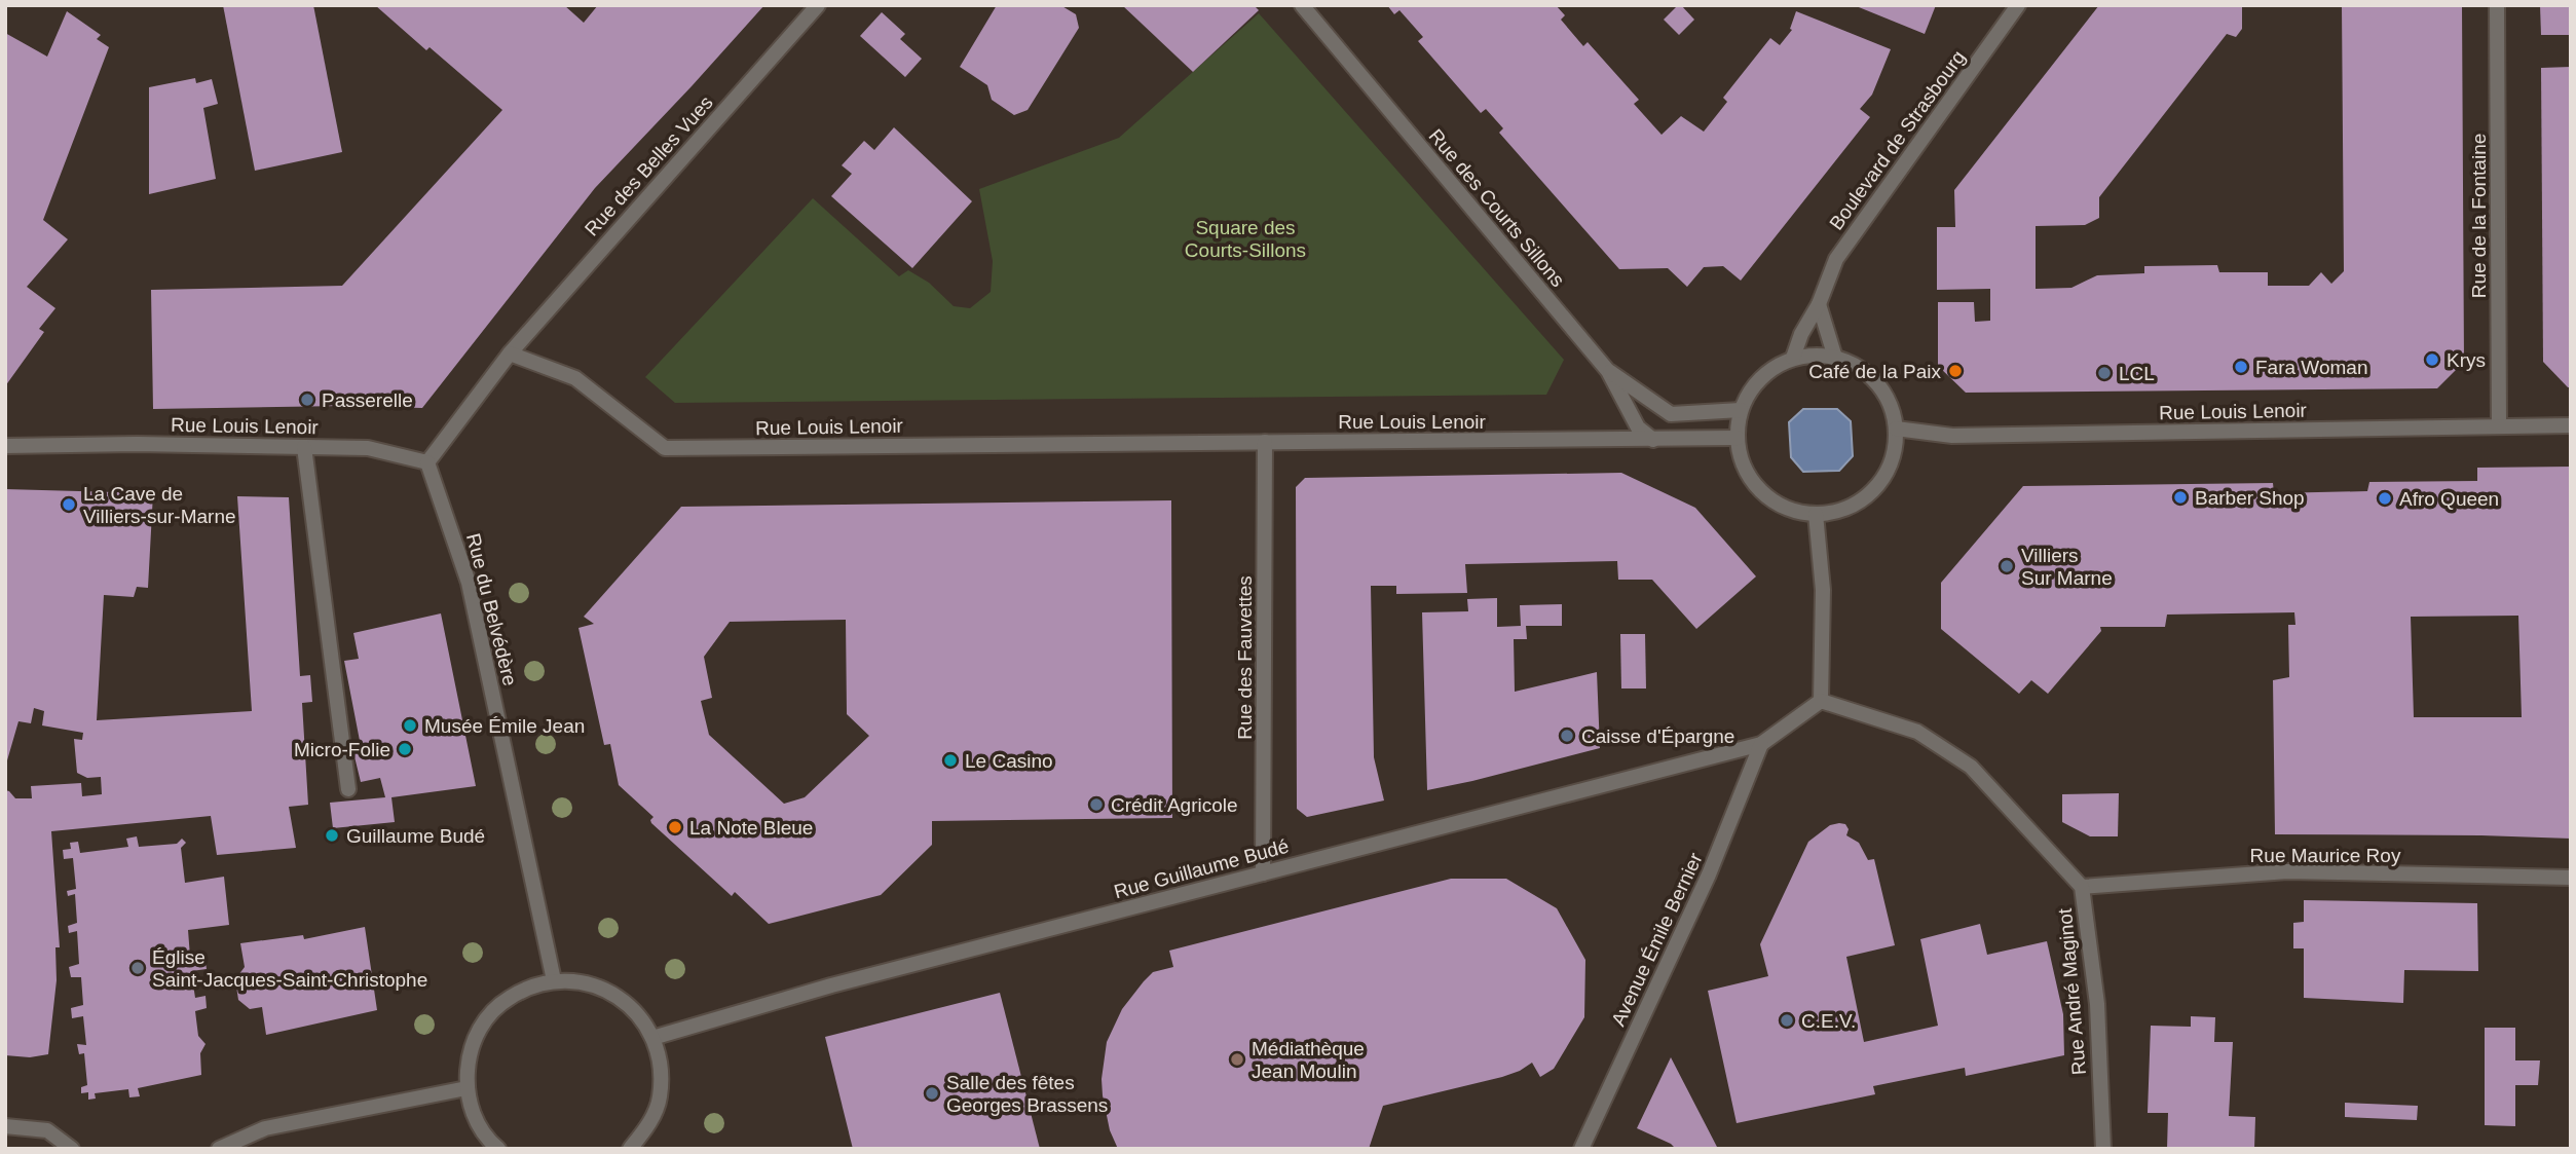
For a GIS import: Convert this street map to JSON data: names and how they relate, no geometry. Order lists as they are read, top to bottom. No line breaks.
{"streets":{"street":["Boulevard de Strasbourg","Rue des Belles Vues","Rue des Courts Sillons","Rue de la Fontaine","Rue Louis Lenoir","Rue du Belvédère","Rue des Fauvettes","Rue Maurice Roy","Rue Guillaume Budé","Avenue Émile Bernier","Rue André Maginot"]},"crossings":[["Boulevard de Strasbourg","Rue Louis Lenoir"],["Rue des Belles Vues","Rue Louis Lenoir"],["Rue des Courts Sillons","Rue Louis Lenoir"],["Rue de la Fontaine","Rue Louis Lenoir"],["Rue Louis Lenoir","Rue du Belvédère"],["Rue Louis Lenoir","Rue des Fauvettes"],["Rue des Fauvettes","Rue Guillaume Budé"],["Rue Maurice Roy","Rue André Maginot"],["Rue Guillaume Budé","Avenue Émile Bernier"]],"parks":["Square des Courts-Sillons"],"places":["Krys","Fara Woman","Café de la Paix","LCL","Passerelle","Barber Shop","Afro Queen","La Cave de Villiers-sur-Marne","Villiers Sur Marne","Musée Émile Jean","Caisse d'Épargne","Micro-Folie","Le Casino","Crédit Agricole","La Note Bleue","Guillaume Budé","Église Saint-Jacques-Saint-Christophe","C.E.V.","Médiathèque Jean Moulin","Salle des fêtes Georges Brassens"]}
